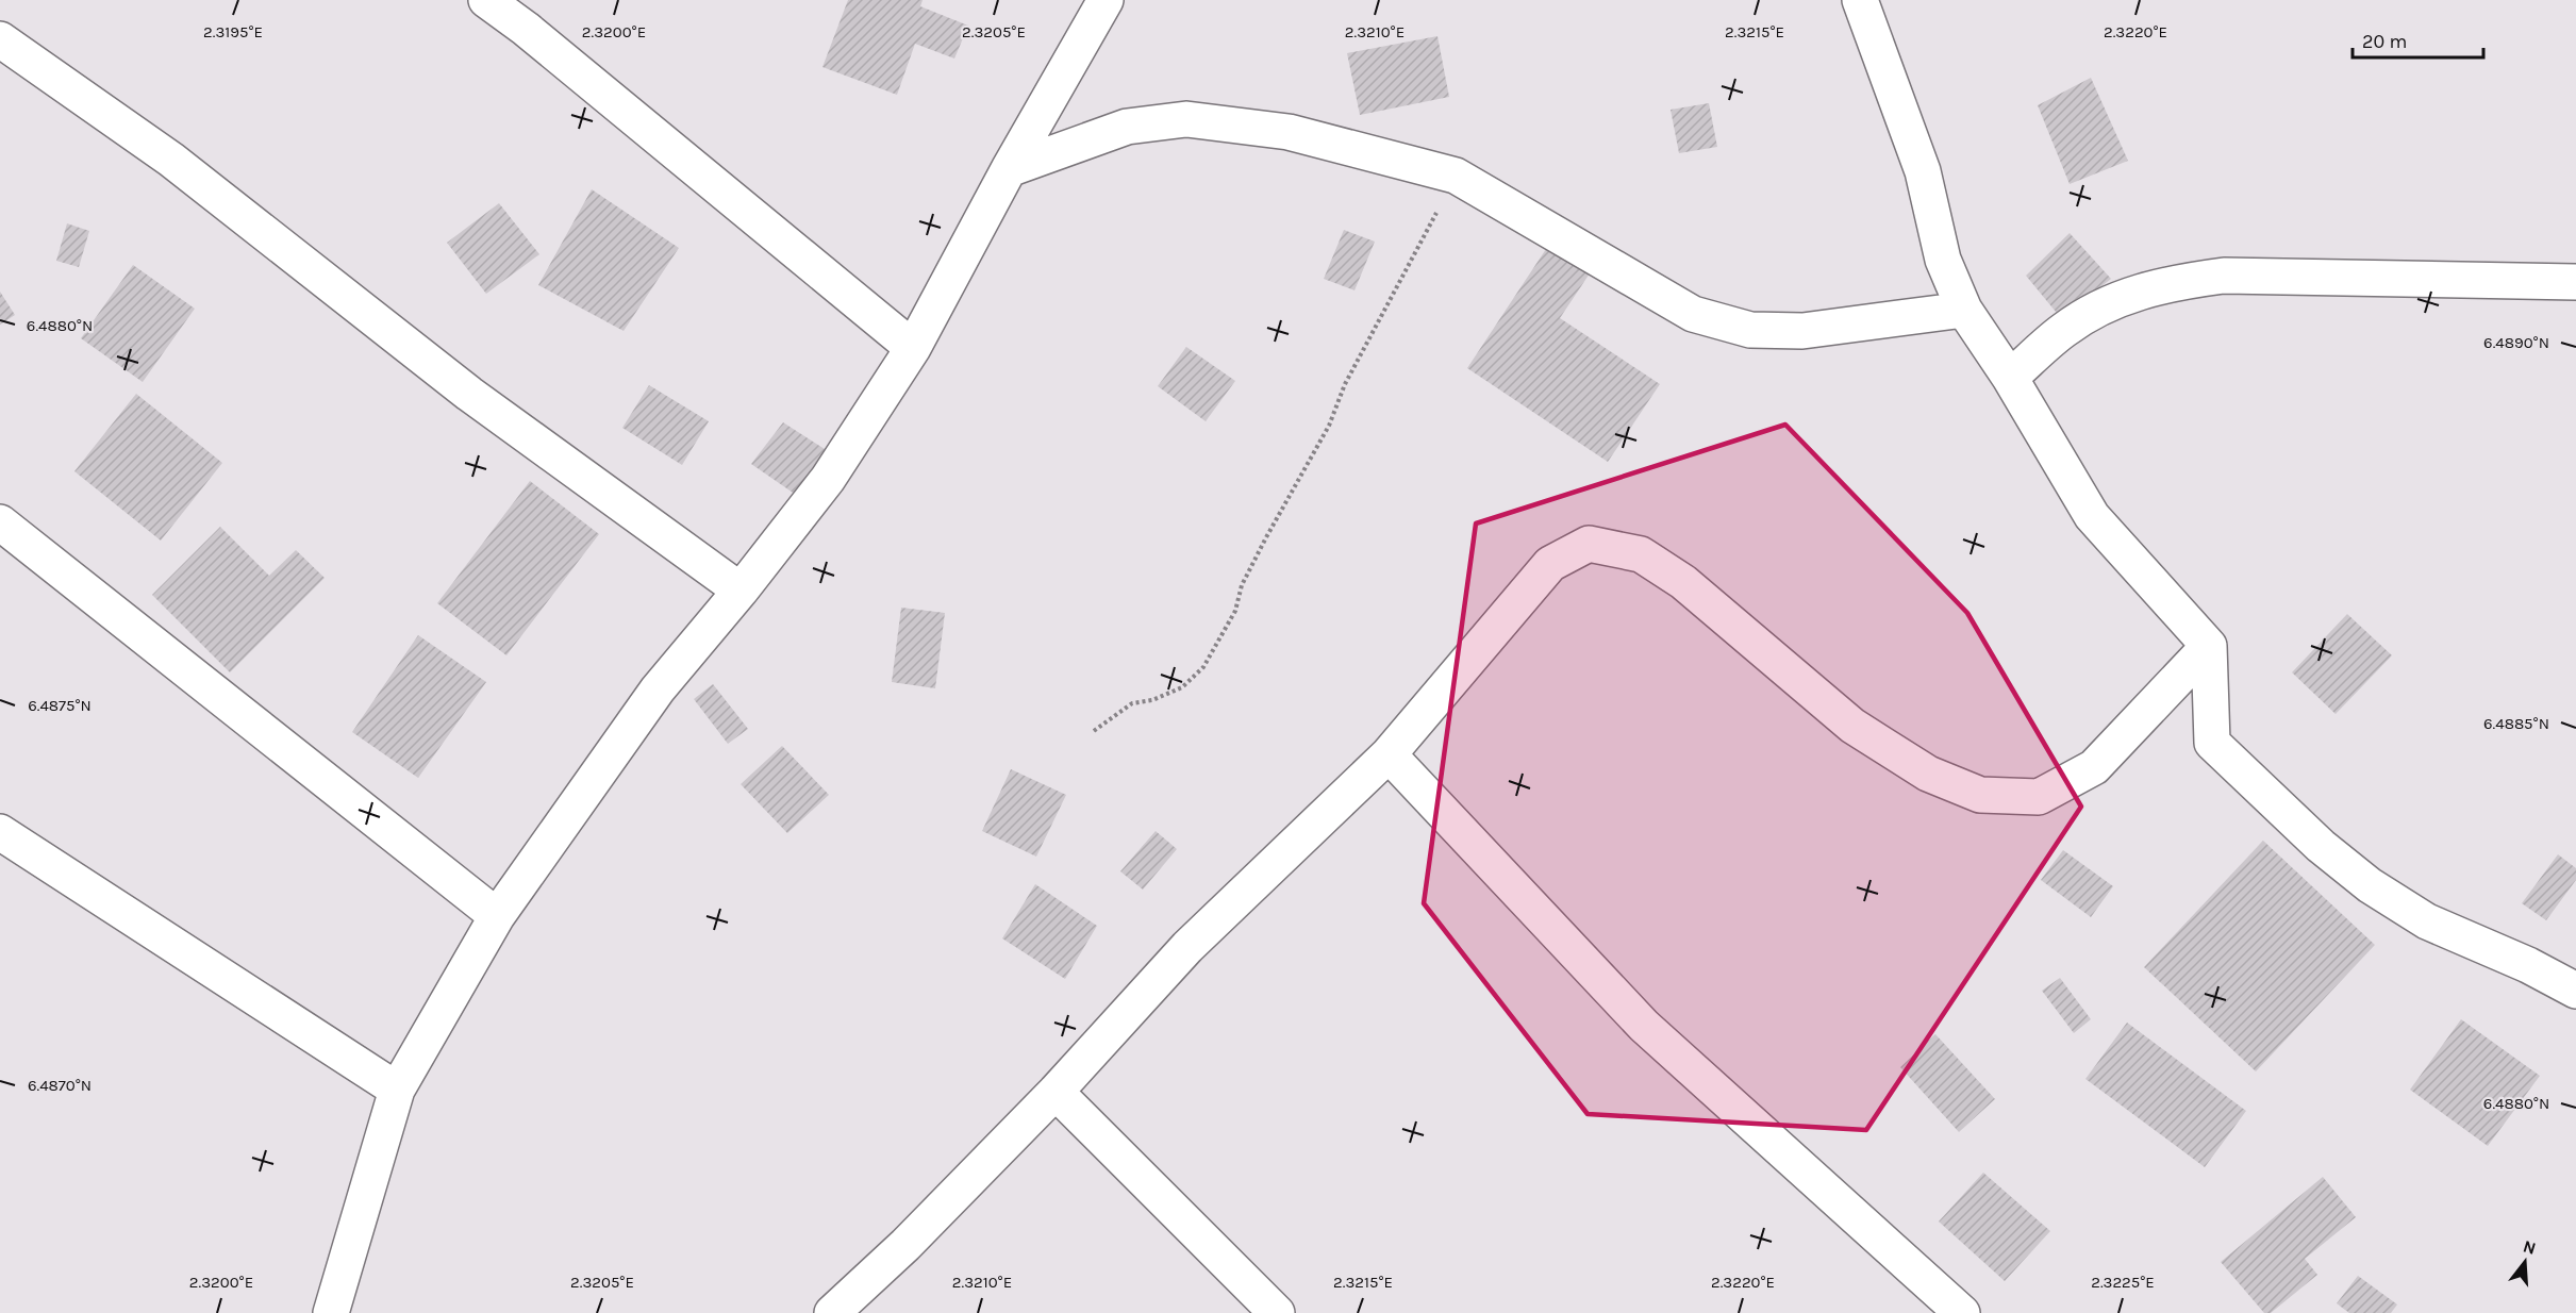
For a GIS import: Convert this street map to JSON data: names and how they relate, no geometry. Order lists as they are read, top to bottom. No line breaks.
{"scale_bar":"20 m","north":"top","coordinates":["2.3195°E","2.3200°E","2.3205°E","2.3210°E","2.3215°E","2.3220°E","6.4880°N","6.4890°N","6.4875°N","6.4885°N","6.4870°N","2.3225°E"]}
